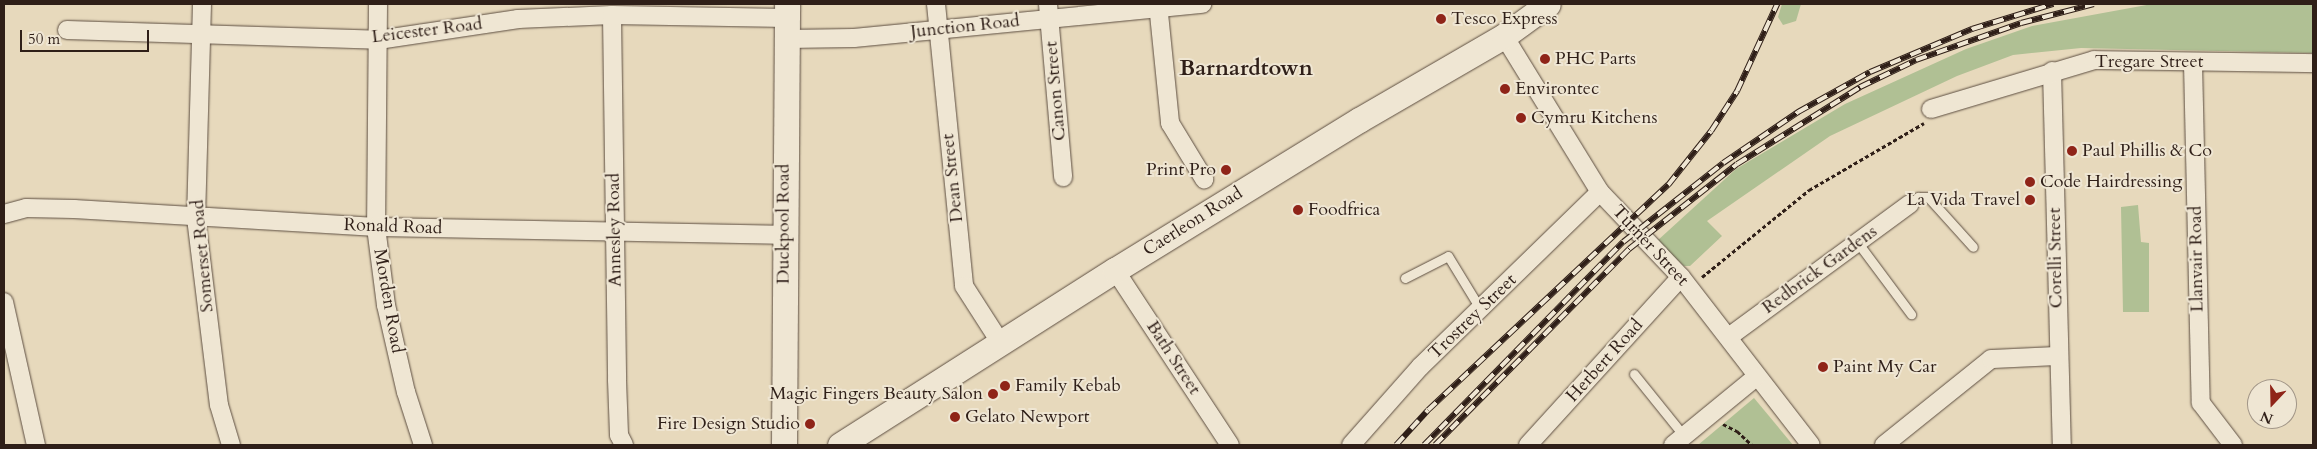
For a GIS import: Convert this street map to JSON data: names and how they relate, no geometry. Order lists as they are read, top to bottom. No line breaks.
{"streets":{"main road":["Caerleon Road","Duckpool Road"],"street":["Junction Road","Leicester Road","Tregare Street","Canon Street","Dean Street","Ronald Road","Annesley Road","Turner Street","Somerset Road","Corelli Street","Llanvair Road","Redbrick Gardens","Morden Road","Trostrey Street","Bath Street","Herbert Road"]},"crossings":[["Junction Road","Leicester Road"],["Junction Road","Canon Street"],["Junction Road","Dean Street"],["Junction Road","Duckpool Road"],["Leicester Road","Duckpool Road"],["Leicester Road","Annesley Road"],["Leicester Road","Somerset Road"],["Leicester Road","Morden Road"],["Tregare Street","Corelli Street"],["Tregare Street","Llanvair Road"],["Dean Street","Caerleon Road"],["Caerleon Road","Turner Street"],["Caerleon Road","Bath Street"],["Duckpool Road","Ronald Road"],["Ronald Road","Annesley Road"],["Ronald Road","Somerset Road"],["Ronald Road","Morden Road"],["Turner Street","Redbrick Gardens"],["Turner Street","Trostrey Street"],["Turner Street","Herbert Road"]],"districts":["Barnardtown"],"places":["Tesco Express","PHC Parts","Environtec","Cymru Kitchens","Paul Phillis & Co","Print Pro","Code Hairdressing","La Vida Travel","Foodfrica","Paint My Car","Family Kebab","Magic Fingers Beauty Salon","Gelato Newport","Fire Design Studio"],"scale_bar":"50 m","north":"bottom"}
